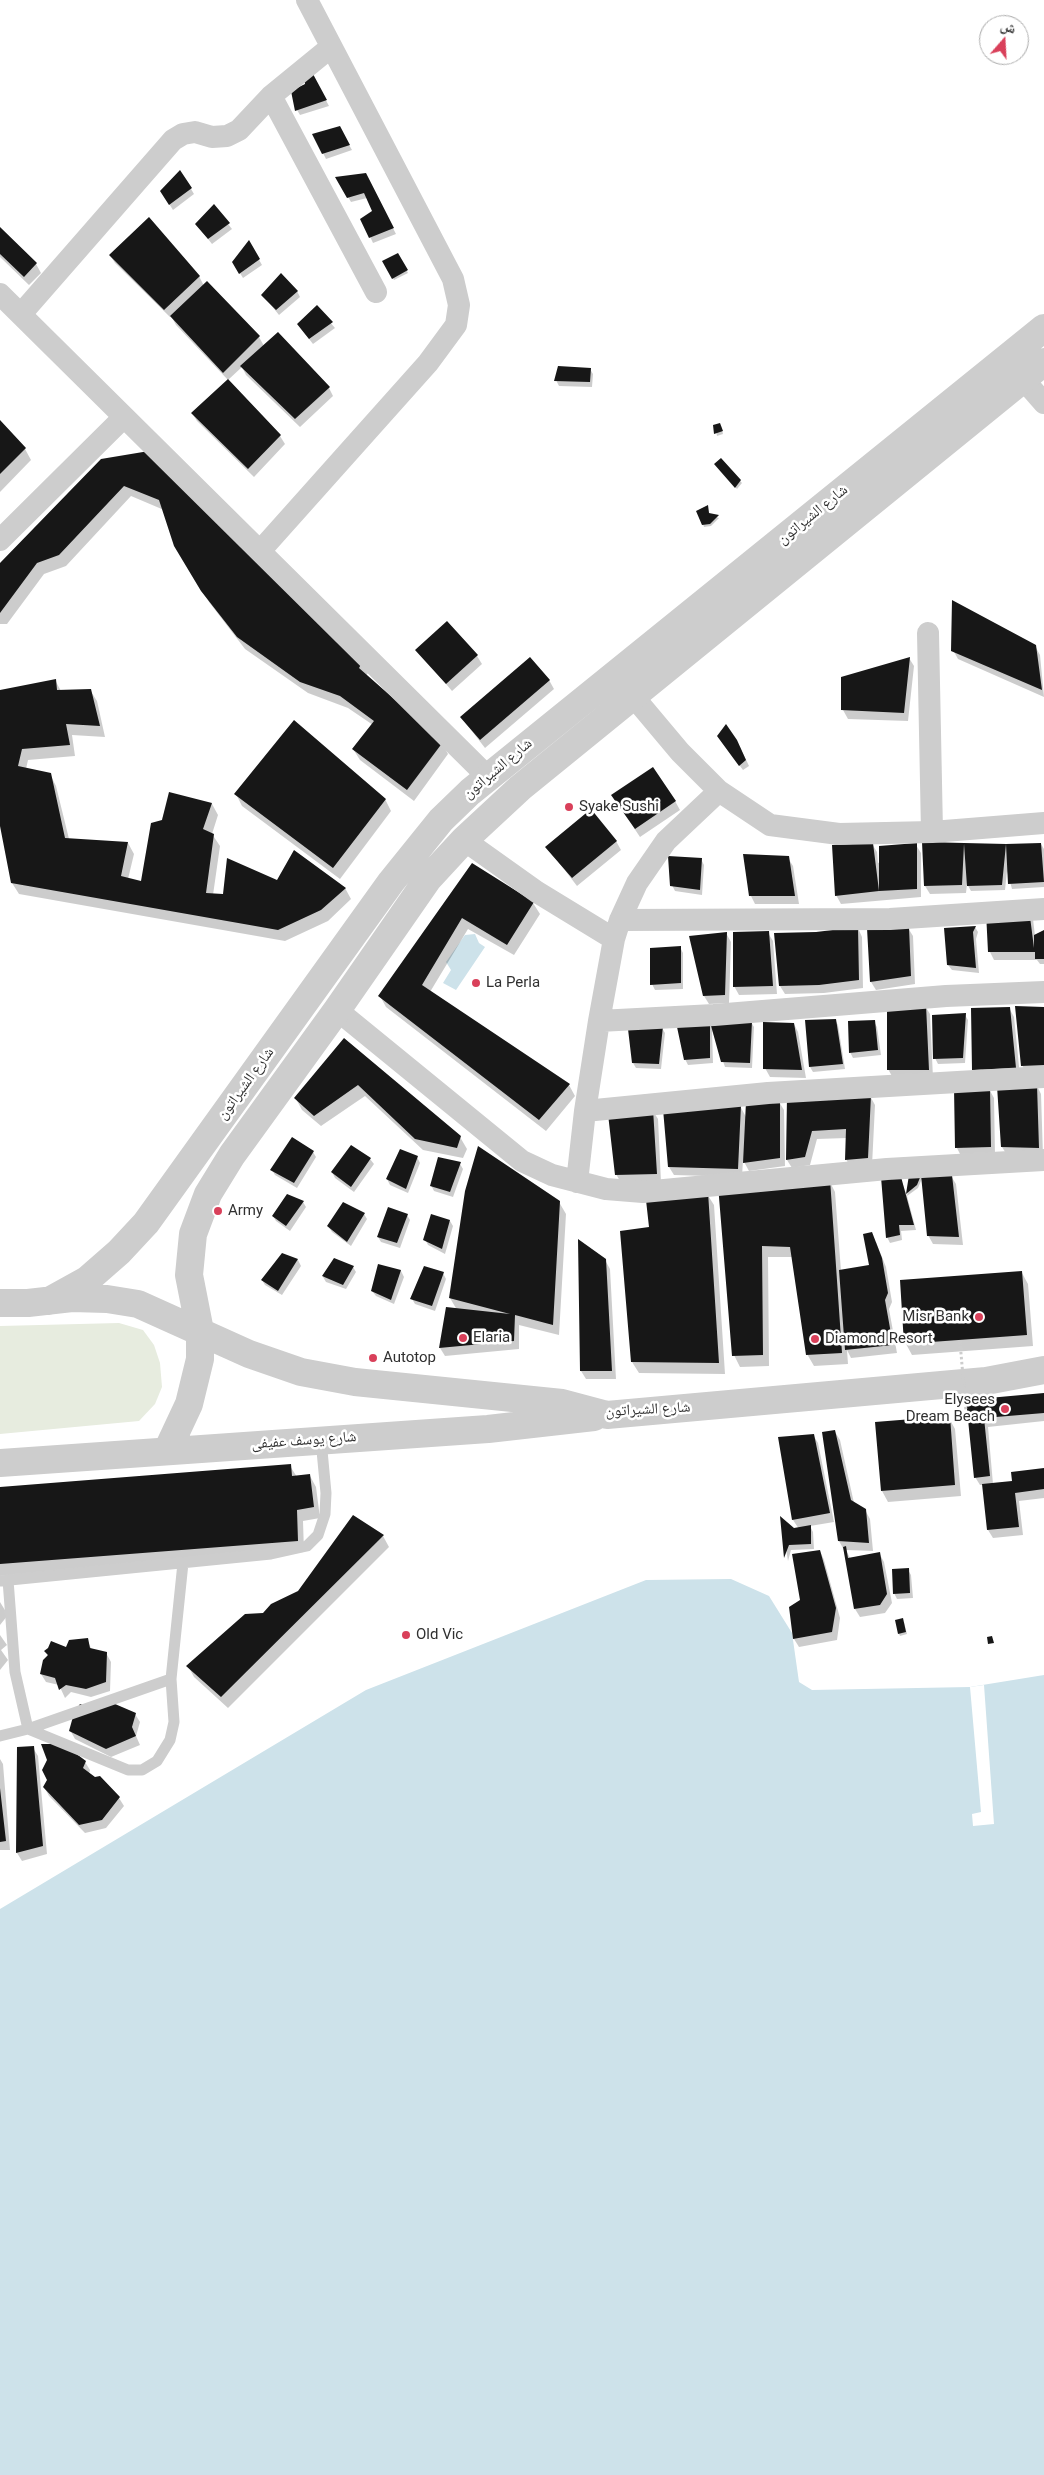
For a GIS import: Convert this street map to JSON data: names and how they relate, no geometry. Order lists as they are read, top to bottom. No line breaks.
{"streets":{"street":["شارع الشيراتون","شارع يوسف عفيفى"]},"crossings":[["شارع الشيراتون","شارع يوسف عفيفى"]],"places":["Syake Sushi","La Perla","Army","Misr Bank","Elaria","Diamond Resort","Autotop","Elysees Dream Beach","Old Vic"],"north":"top"}
